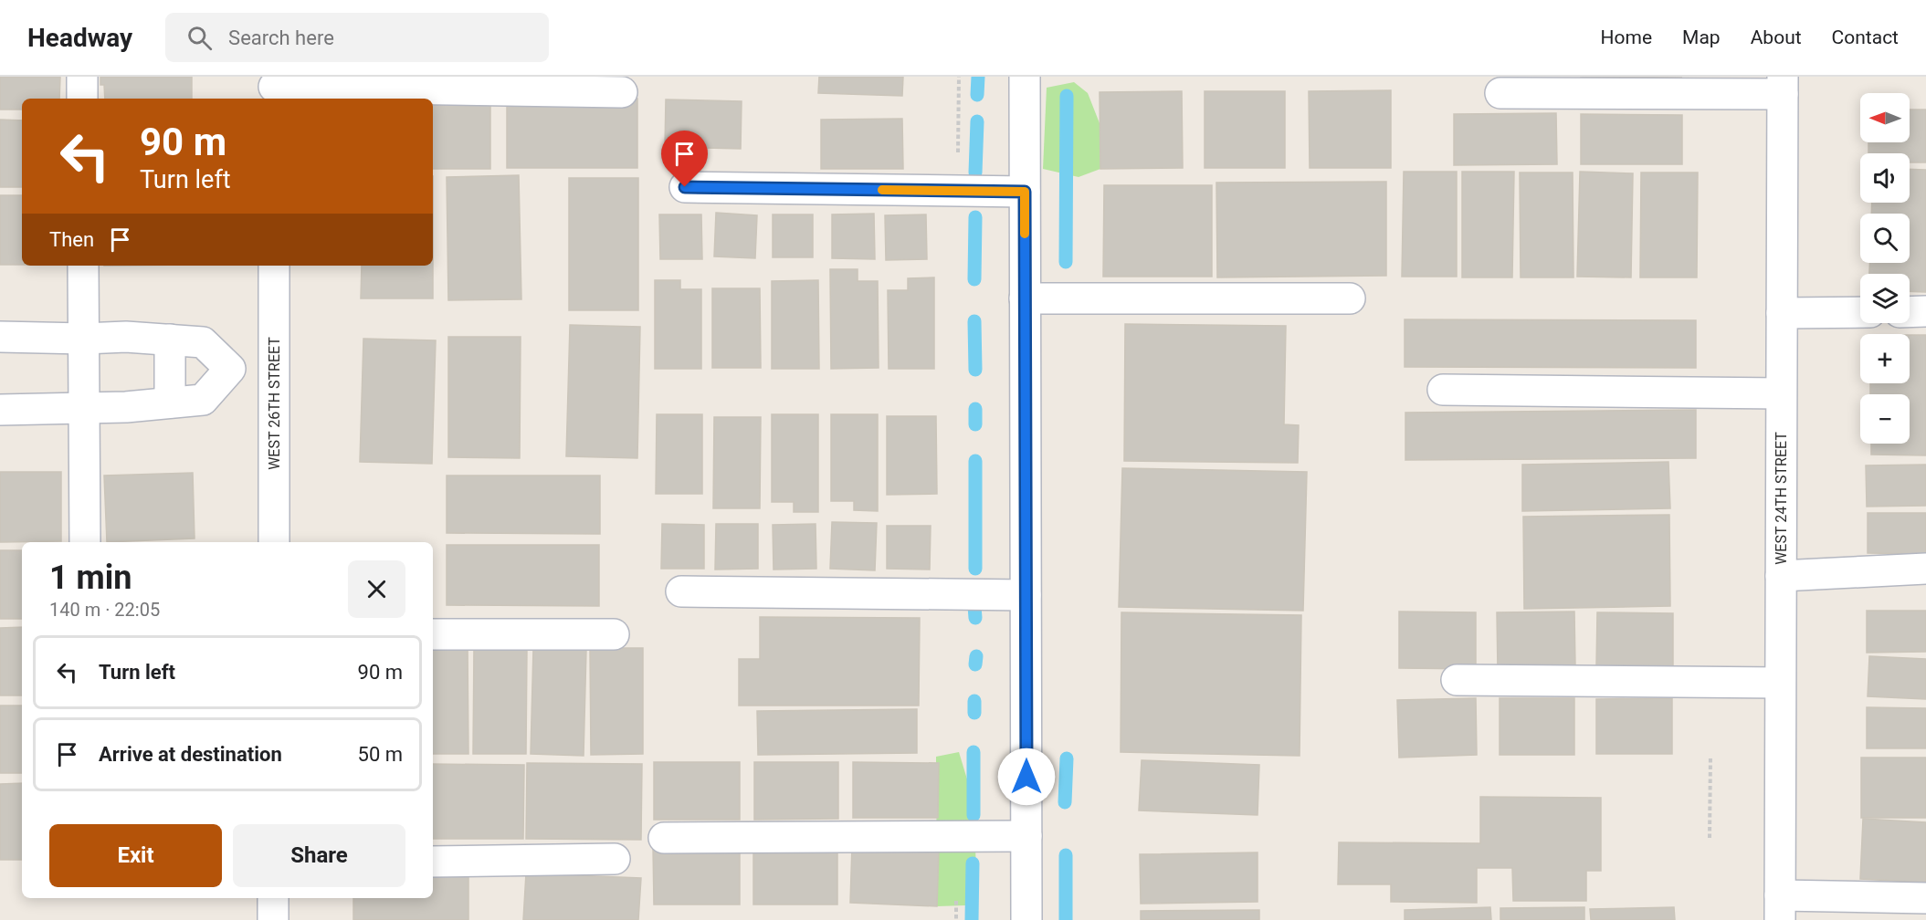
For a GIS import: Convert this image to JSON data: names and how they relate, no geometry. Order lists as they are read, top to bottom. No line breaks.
{"streets":{"street":["WEST 26TH STREET","WEST 24TH STREET"]},"north":"left","page":{"header":"Headway","search":"Search here","nav":["Home","Map","About","Contact"],"map_buttons":["+","−"],"turn":["90 m","Turn left"],"then":"Then","heading":["1 min","140 m · 22:05"],"list":[{"name":"Turn left","value":"90 m"},{"name":"Arrive at destination","value":"50 m"}],"buttons":["Exit","Share"]}}
